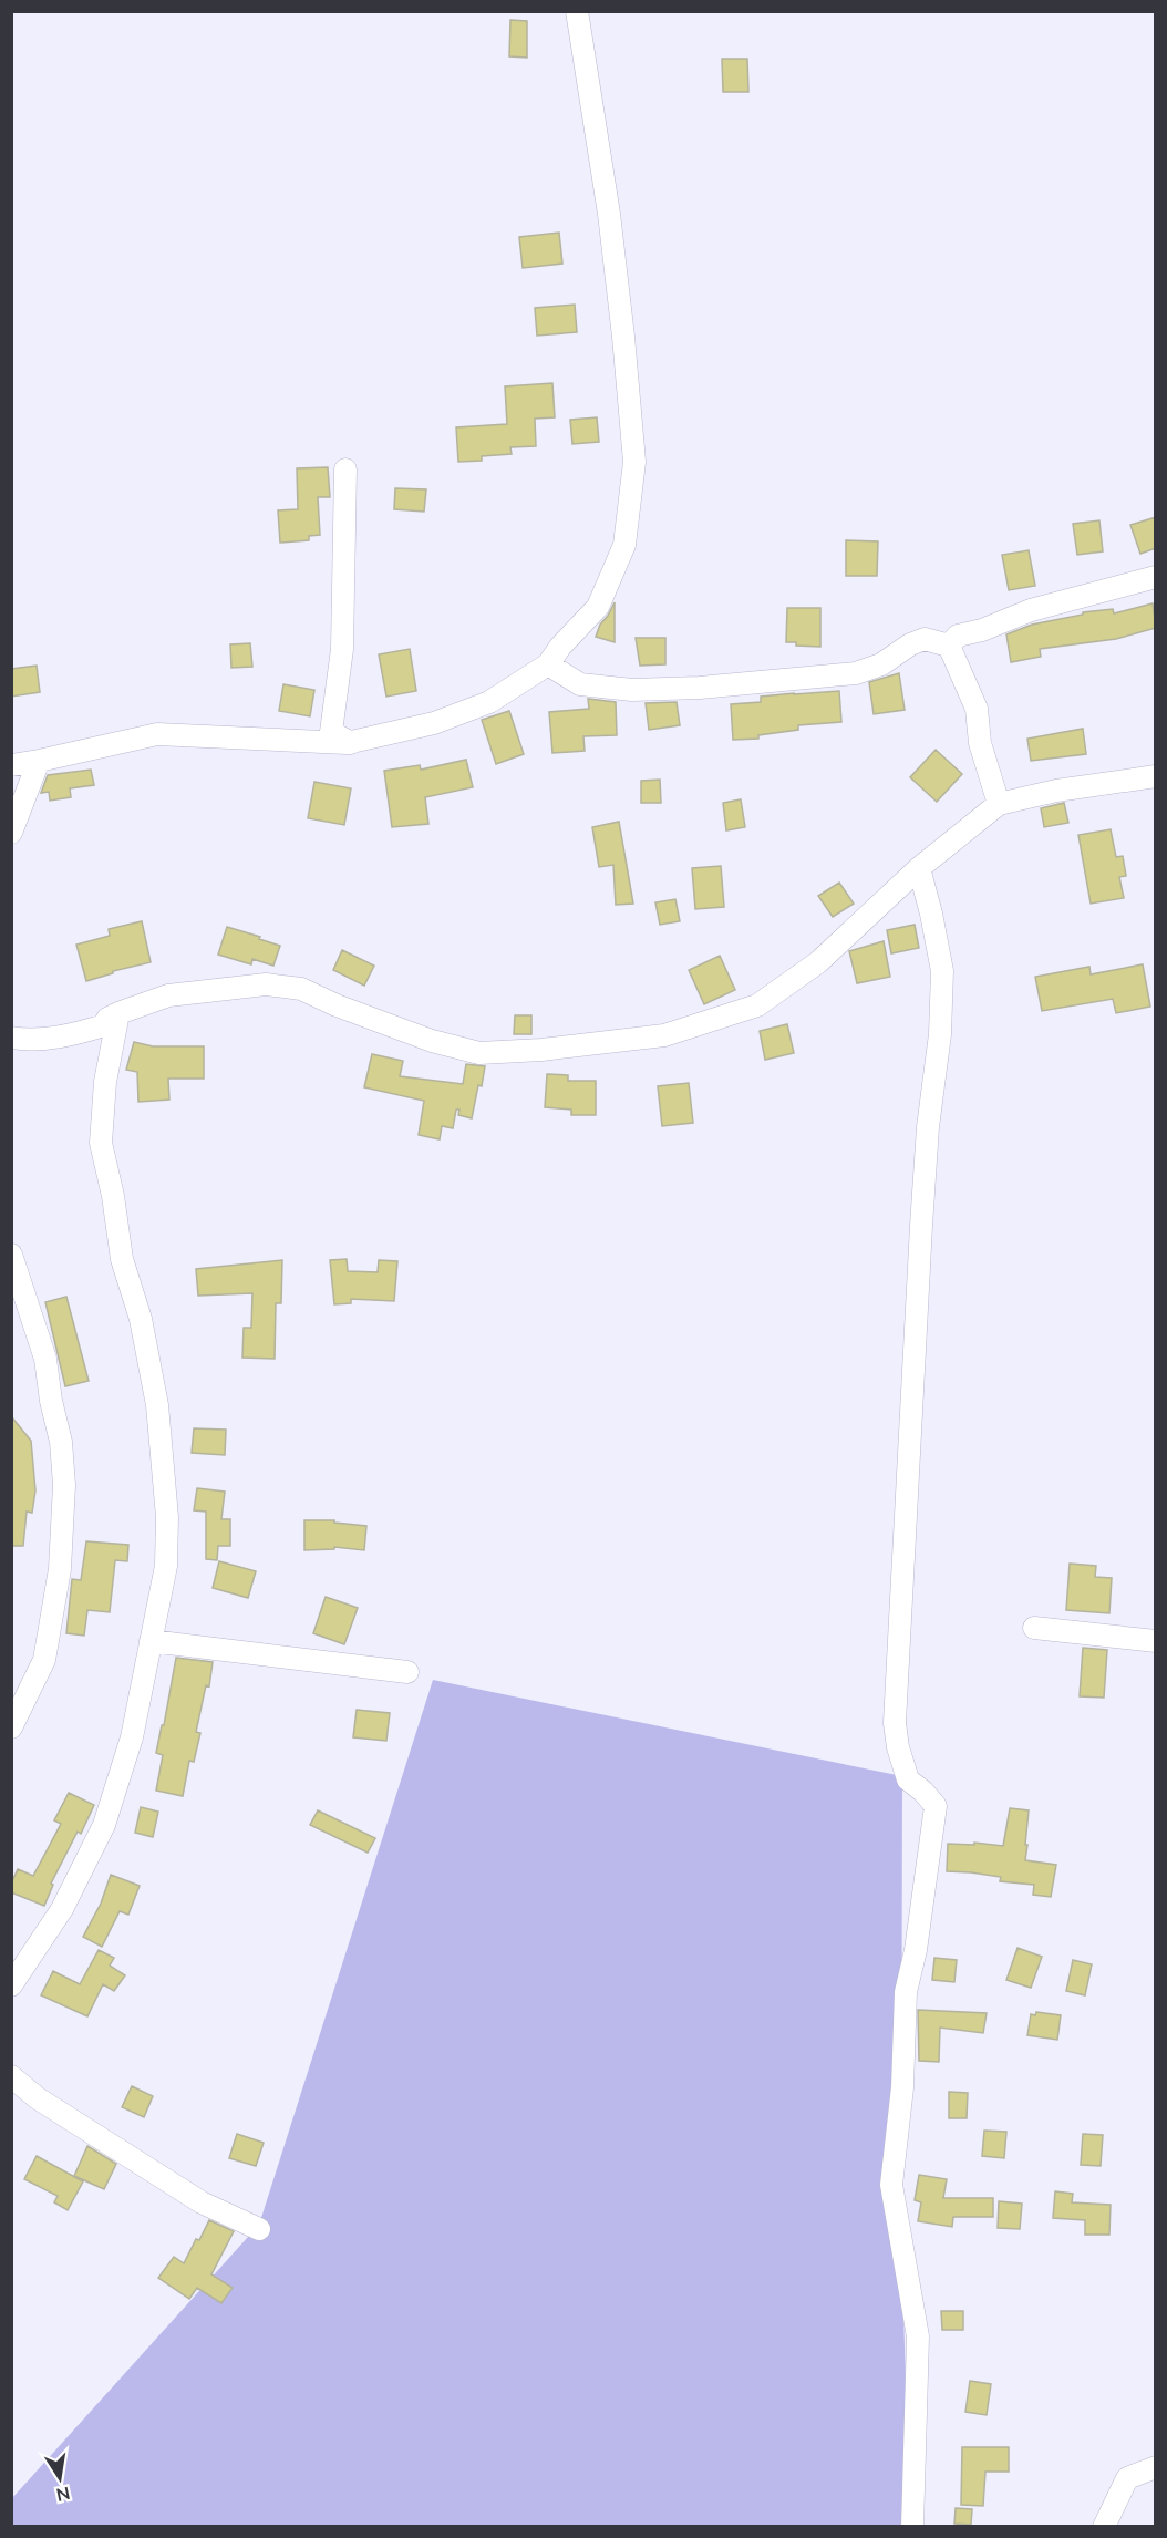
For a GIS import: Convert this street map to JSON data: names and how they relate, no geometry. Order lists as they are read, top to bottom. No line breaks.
{"north":"bottom"}
